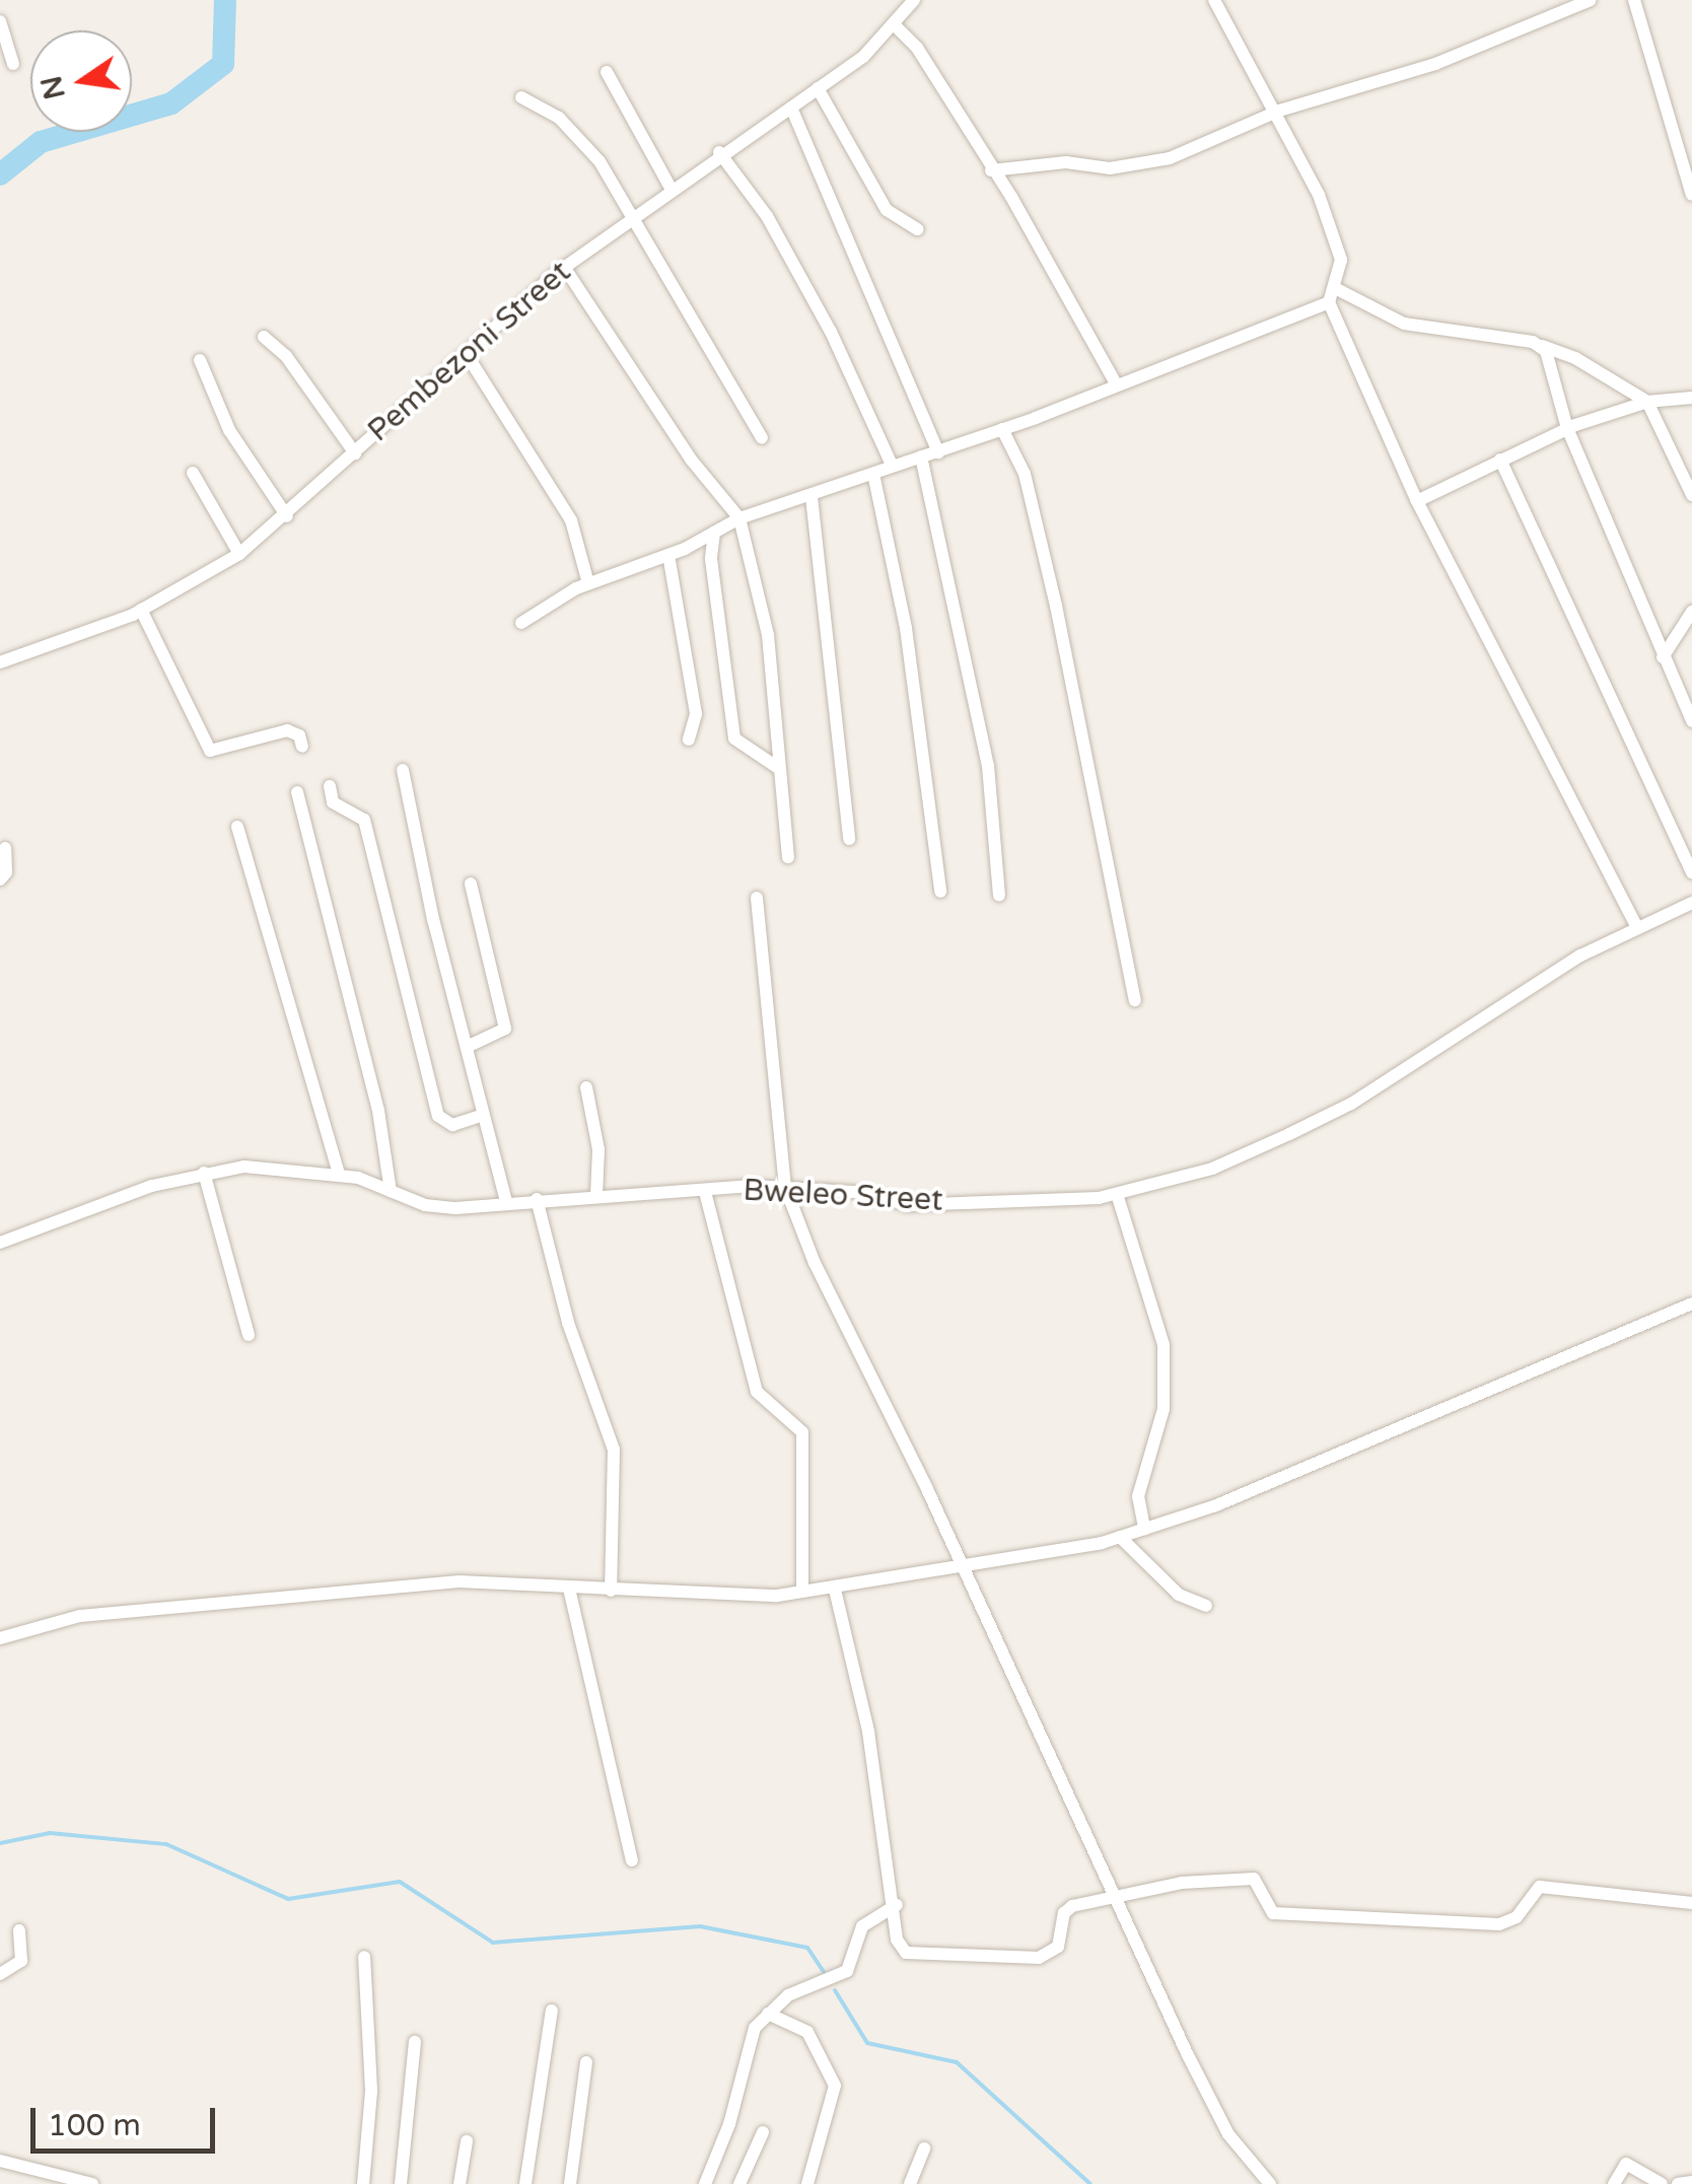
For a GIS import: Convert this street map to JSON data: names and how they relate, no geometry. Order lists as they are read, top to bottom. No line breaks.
{"streets":{"street":["Pembezoni Street","Bweleo Street"]},"scale_bar":"100 m","north":"left"}
